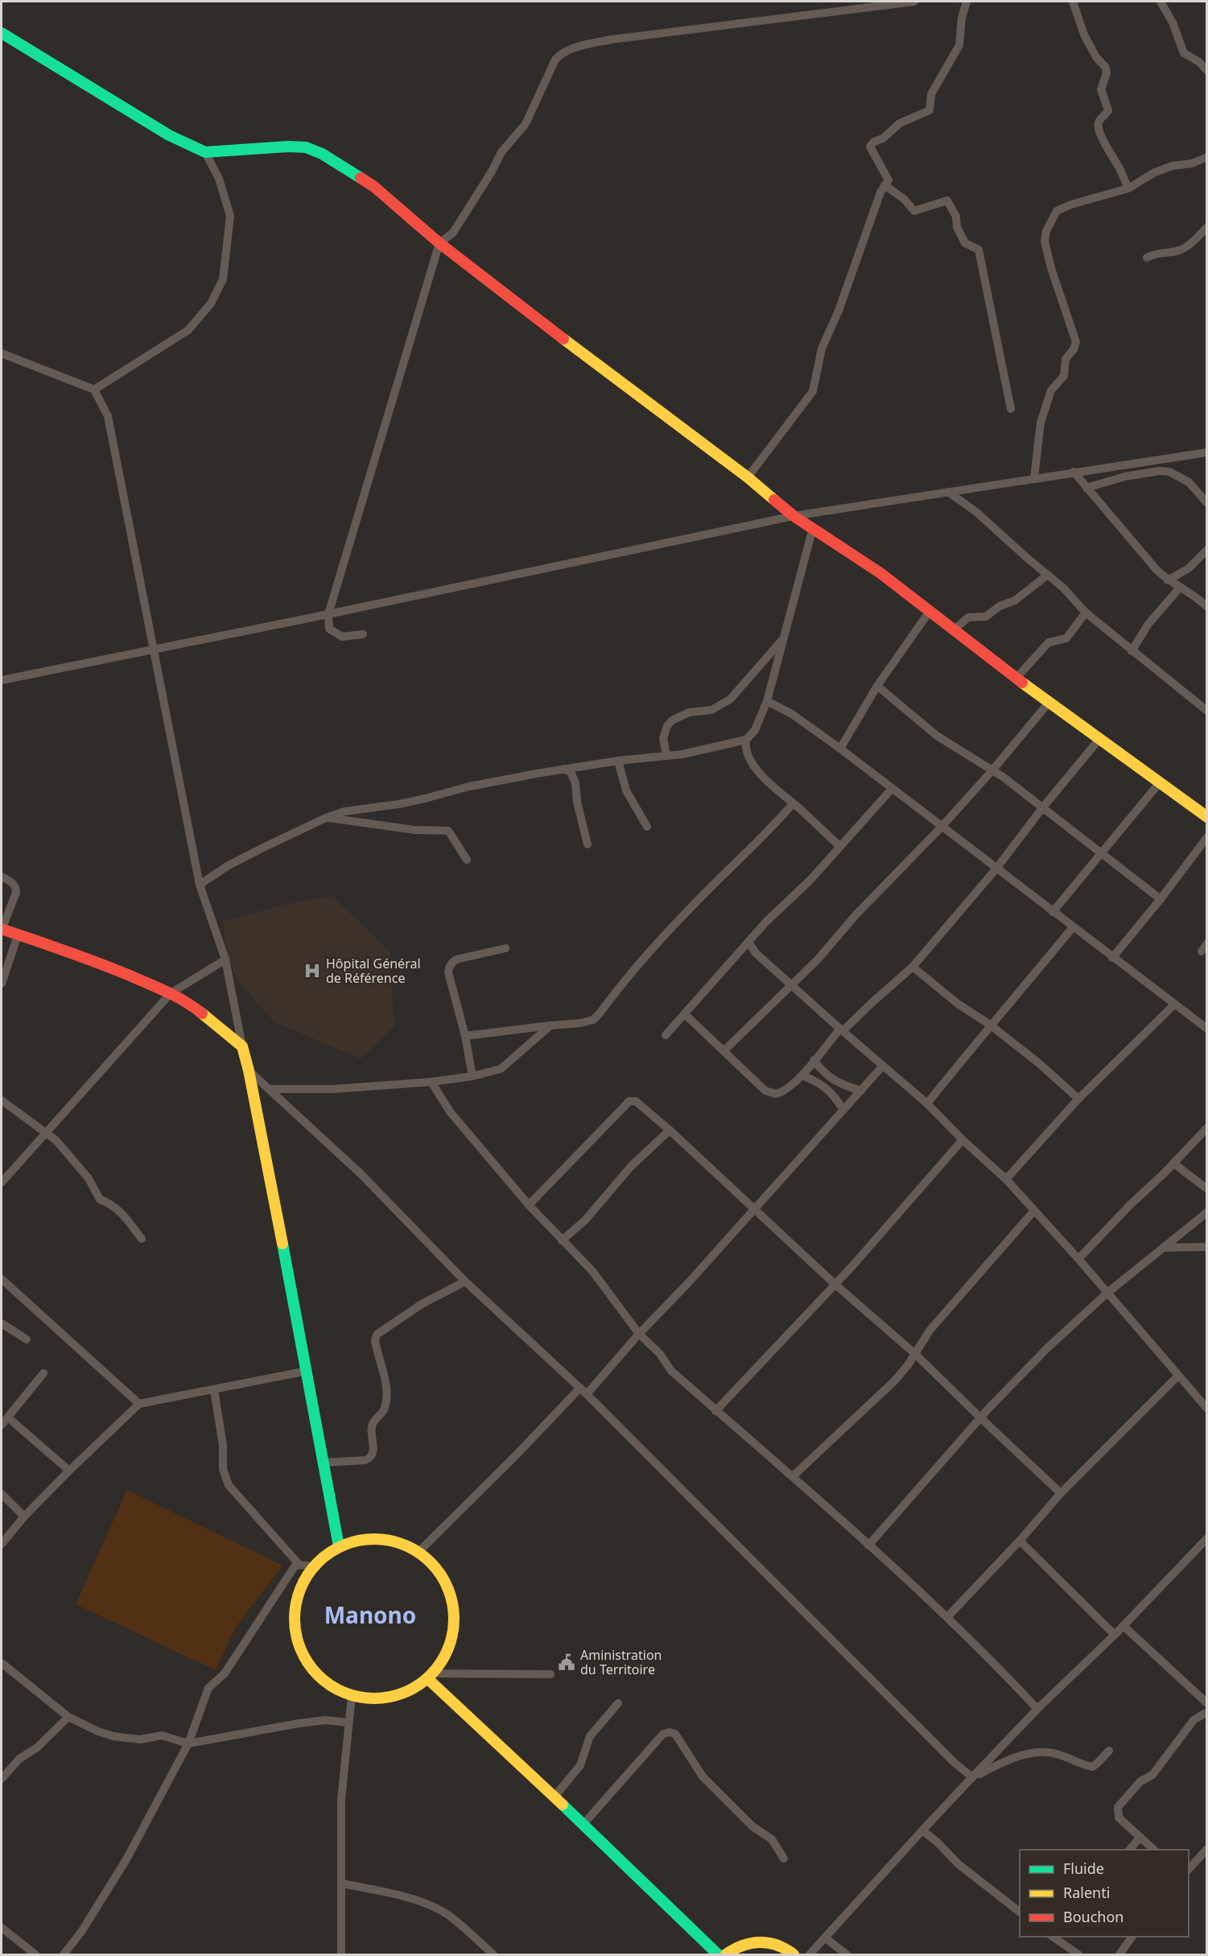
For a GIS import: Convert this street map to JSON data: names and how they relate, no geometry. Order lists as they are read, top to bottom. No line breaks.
{"districts":["Manono"],"places":{"hospital":["Hôpital Général de Référence"],"public building":["Aministration du Territoire"]},"legend":["Fluide","Ralenti","Bouchon"]}
